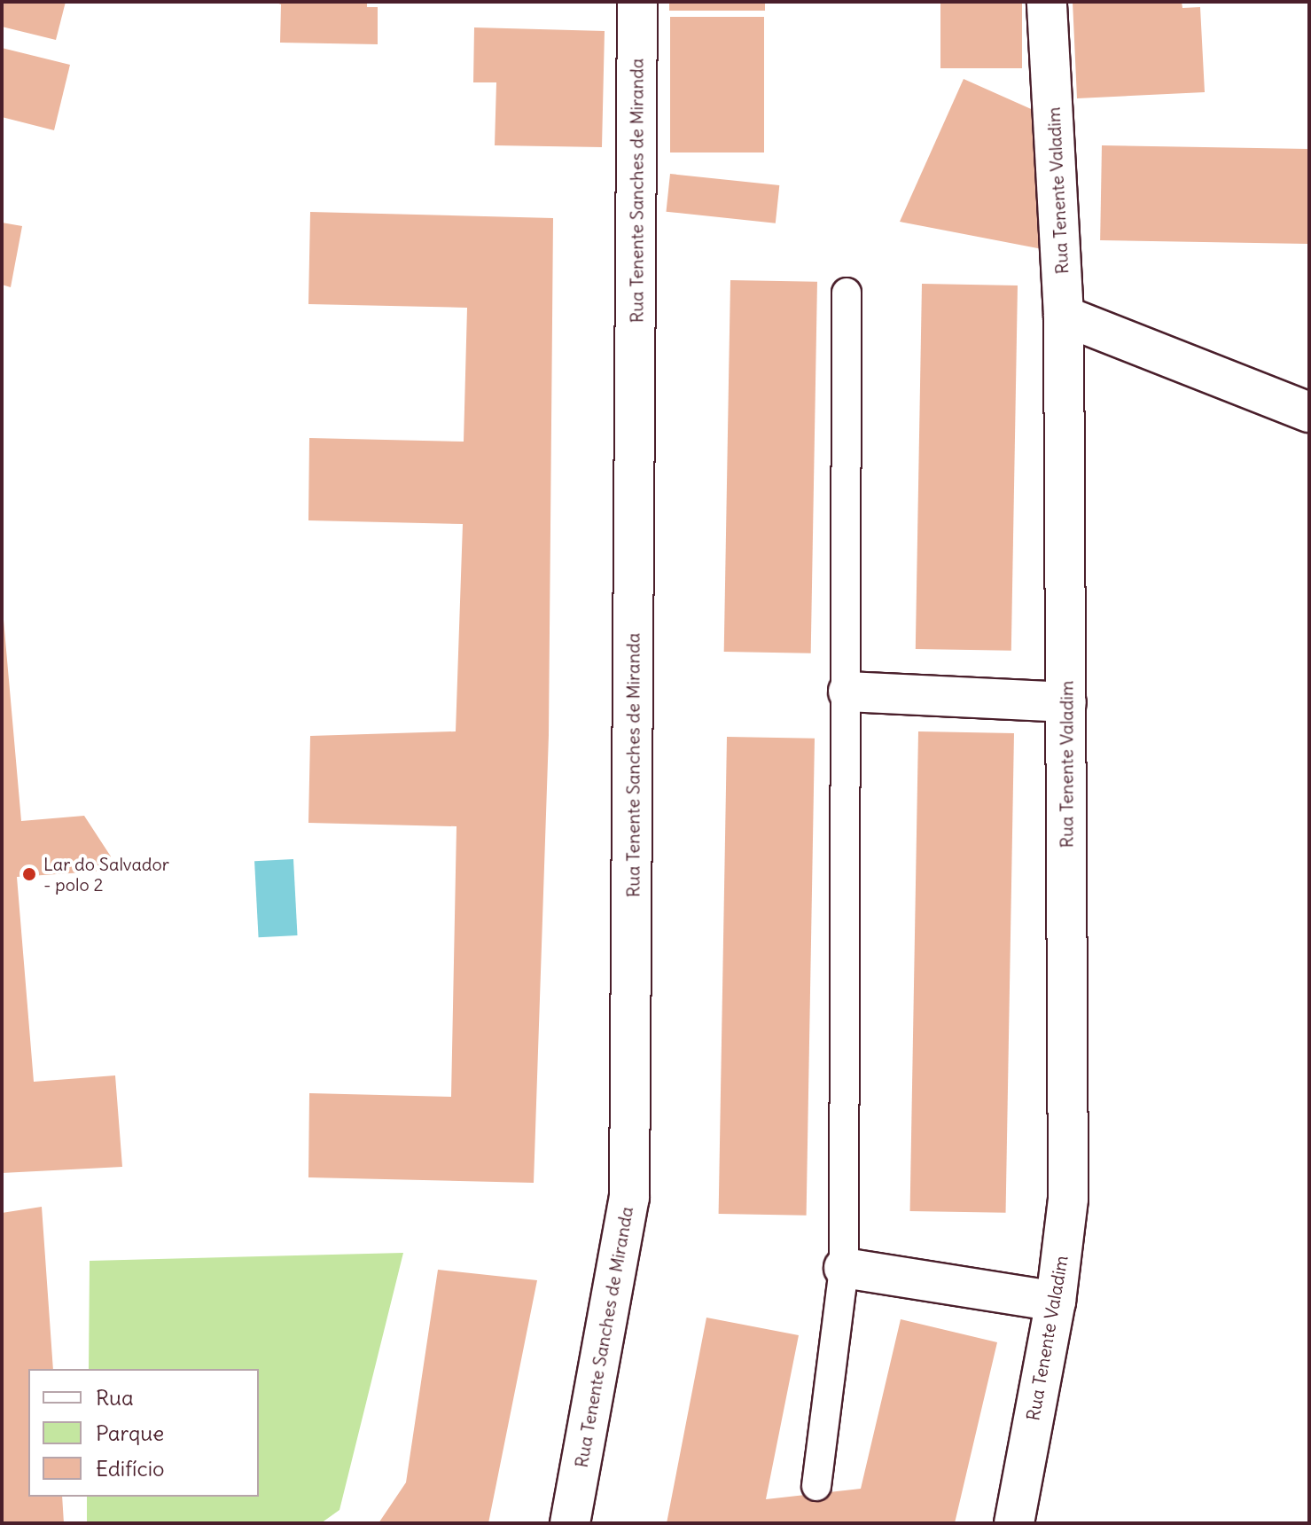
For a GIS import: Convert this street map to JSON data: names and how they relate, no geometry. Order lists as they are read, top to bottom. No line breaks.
{"streets":{"street":["Rua Tenente Sanches de Miranda","Rua Tenente Valadim"]},"places":["Lar do Salvador - polo 2"],"legend":["Rua","Parque","Edifício"]}
